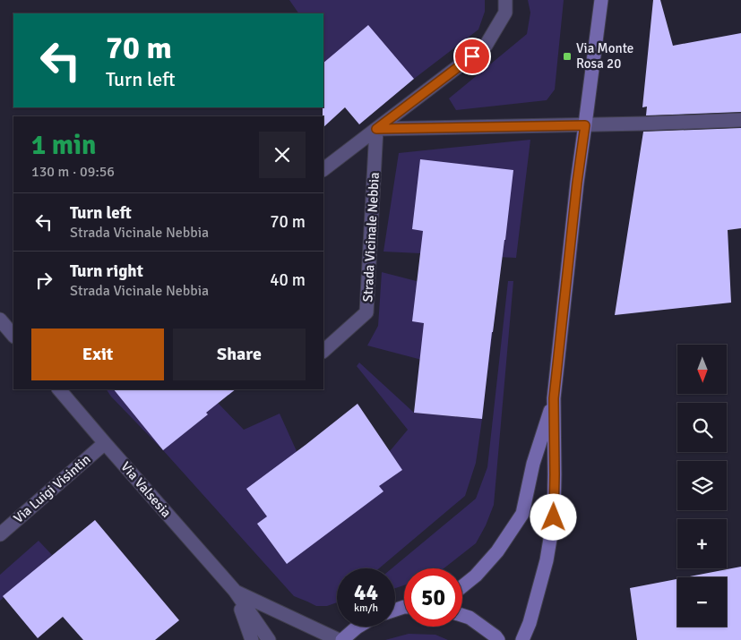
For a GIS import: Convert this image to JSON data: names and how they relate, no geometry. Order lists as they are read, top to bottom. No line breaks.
{"streets":{"street":["Strada Vicinale Nebbia","Via Luigi Visintin","Via Valsesia"]},"crossings":[["Via Luigi Visintin","Via Valsesia"]],"places":{"transit":["Via Monte Rosa 20"]},"north":"bottom","page":{"turn":["70 m","Turn left"],"heading":["1 min","130 m · 09:56"],"list":[{"name":"Turn left","note":"Strada Vicinale Nebbia","value":"70 m"},{"name":"Turn right","note":"Strada Vicinale Nebbia","value":"40 m"}],"buttons":["Exit","Share"],"map_buttons":["+","−"],"speed":"44 km/h","limit":"50"}}
